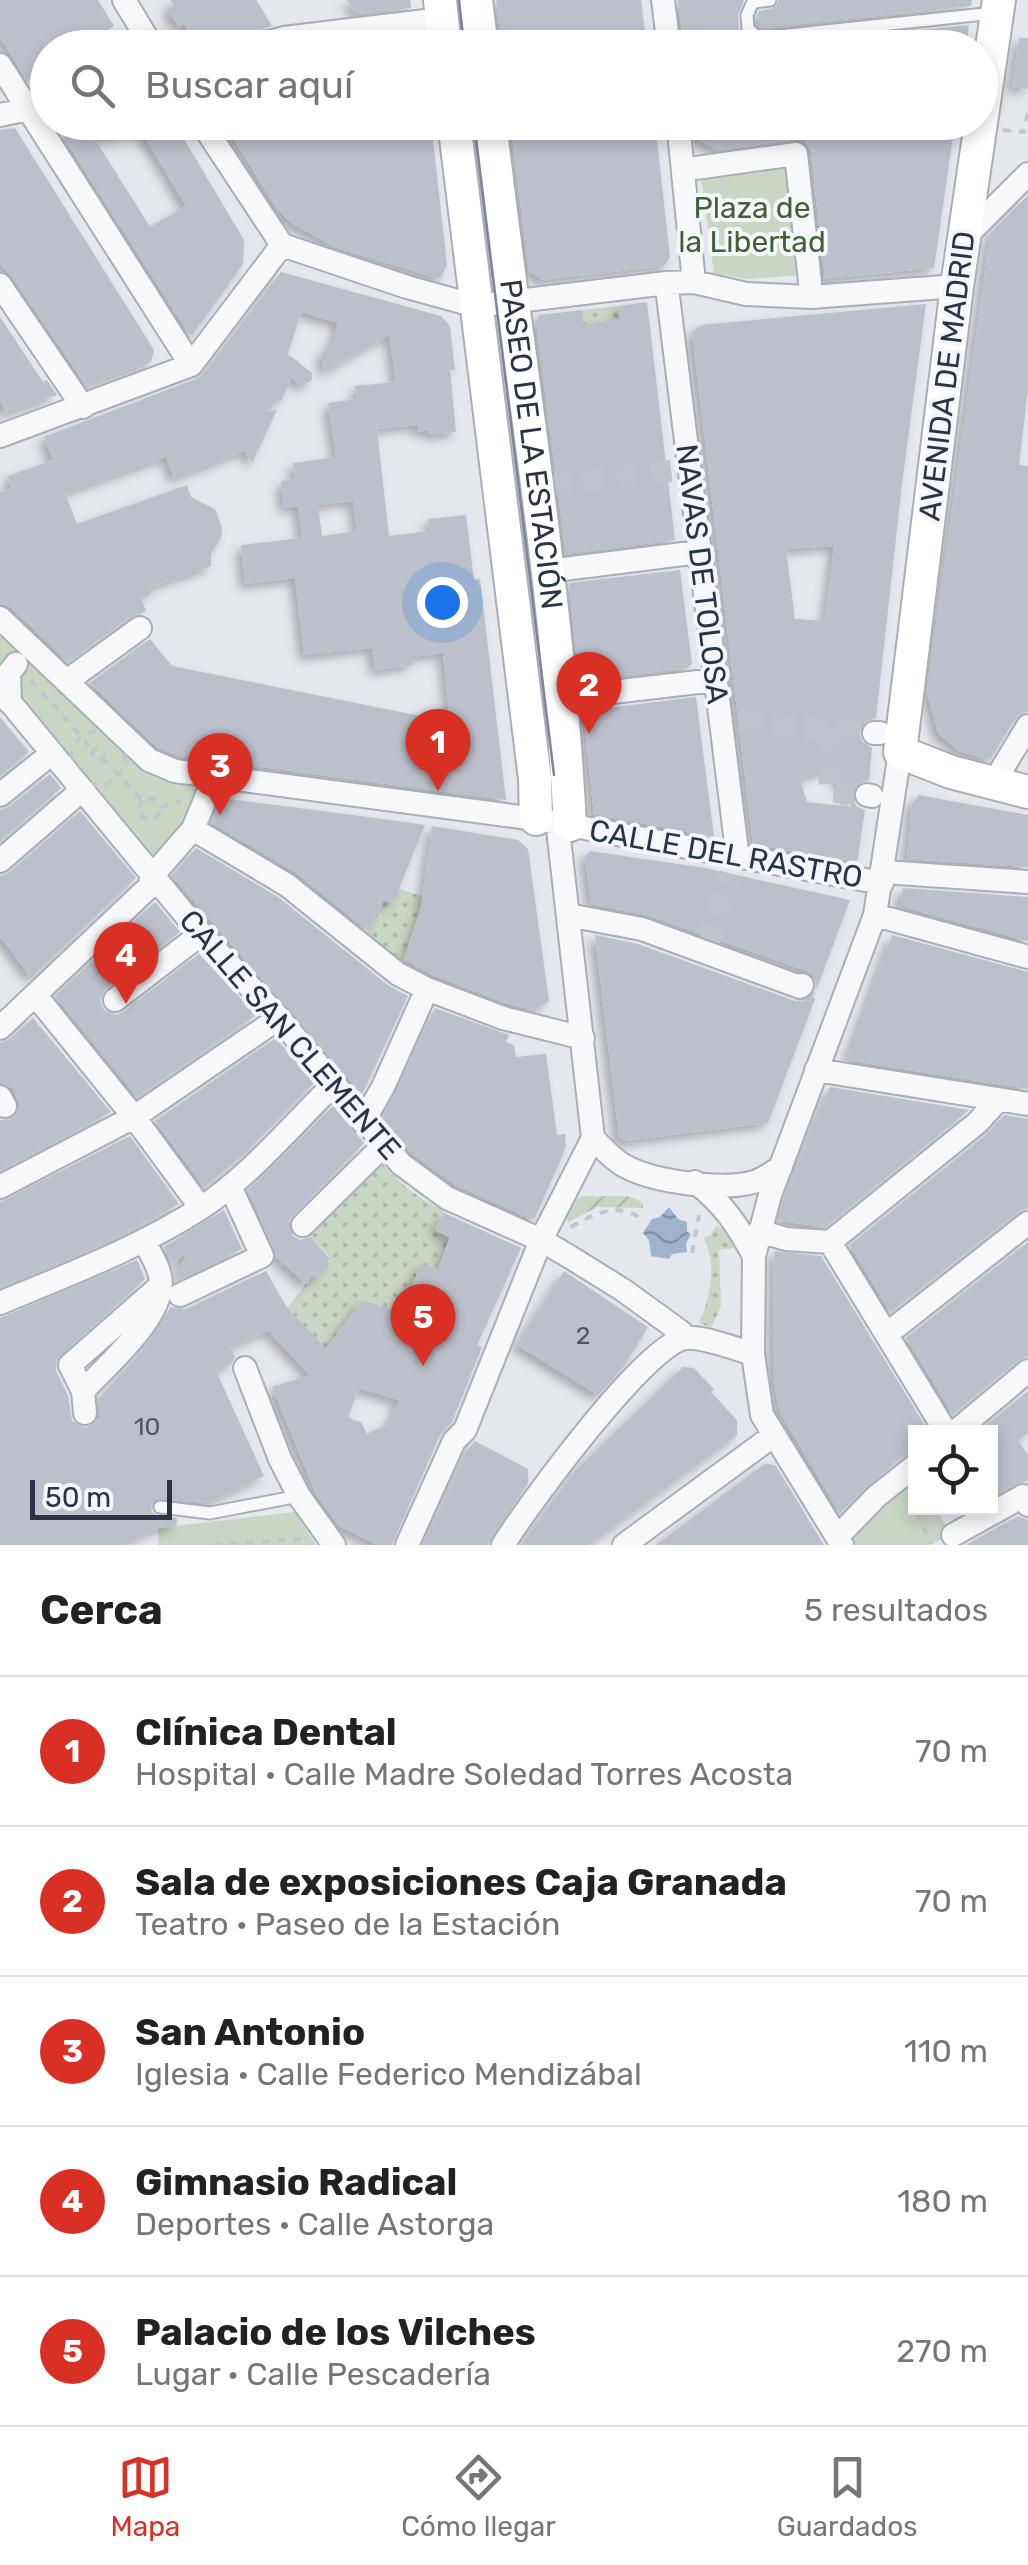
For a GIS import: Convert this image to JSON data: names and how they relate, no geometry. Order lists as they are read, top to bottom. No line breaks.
{"streets":{"main road":["AVENIDA DE MADRID","PASEO DE LA ESTACIÓN"],"street":["NAVAS DE TOLOSA","CALLE DEL RASTRO","CALLE SAN CLEMENTE"]},"crossings":[["PASEO DE LA ESTACIÓN","CALLE DEL RASTRO"]],"parks":["Plaza de la Libertad"],"house_numbers":["2","10"],"scale_bar":"50 m","page":{"search":"Buscar aquí","pins":["2","1","3","4","5"],"scale":"50 m","heading":["Cerca","5 resultados"],"list":[{"mark":"1","name":"Clínica Dental","note":"Hospital · Calle Madre Soledad Torres Acosta","value":"70 m"},{"mark":"2","name":"Sala de exposiciones Caja Granada","note":"Teatro · Paseo de la Estación","value":"70 m"},{"mark":"3","name":"San Antonio","note":"Iglesia · Calle Federico Mendizábal","value":"110 m"},{"mark":"4","name":"Gimnasio Radical","note":"Deportes · Calle Astorga","value":"180 m"},{"mark":"5","name":"Palacio de los Vilches","note":"Lugar · Calle Pescadería","value":"270 m"}],"nav":["Mapa","Cómo llegar","Guardados"]}}
